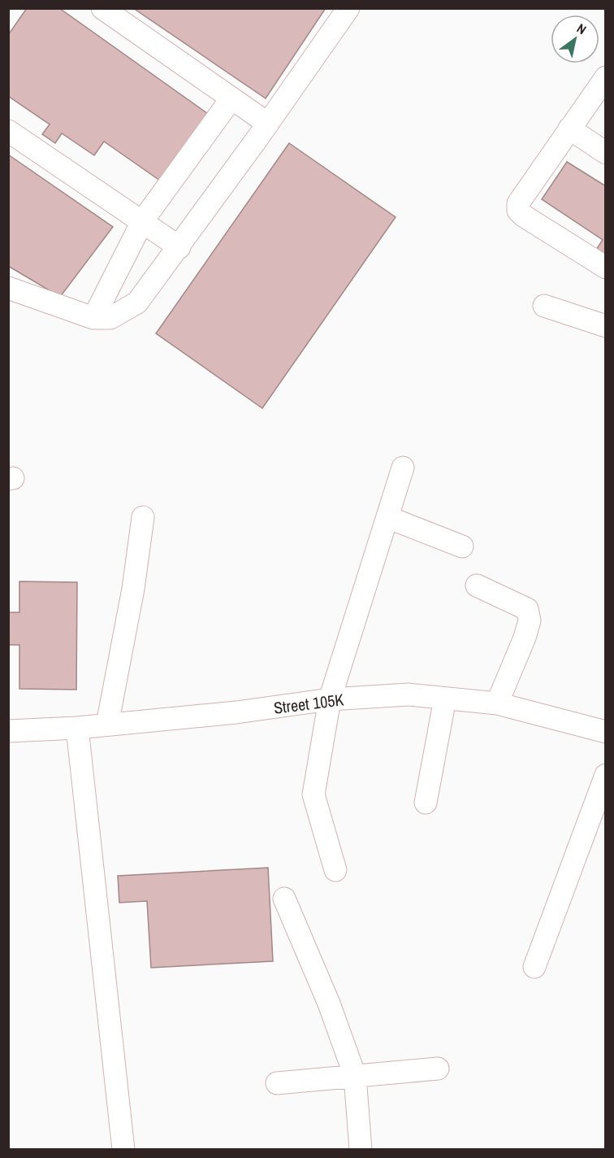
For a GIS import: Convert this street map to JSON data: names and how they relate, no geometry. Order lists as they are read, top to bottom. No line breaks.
{"streets":{"street":["Street 105K"]},"north":"top right"}
